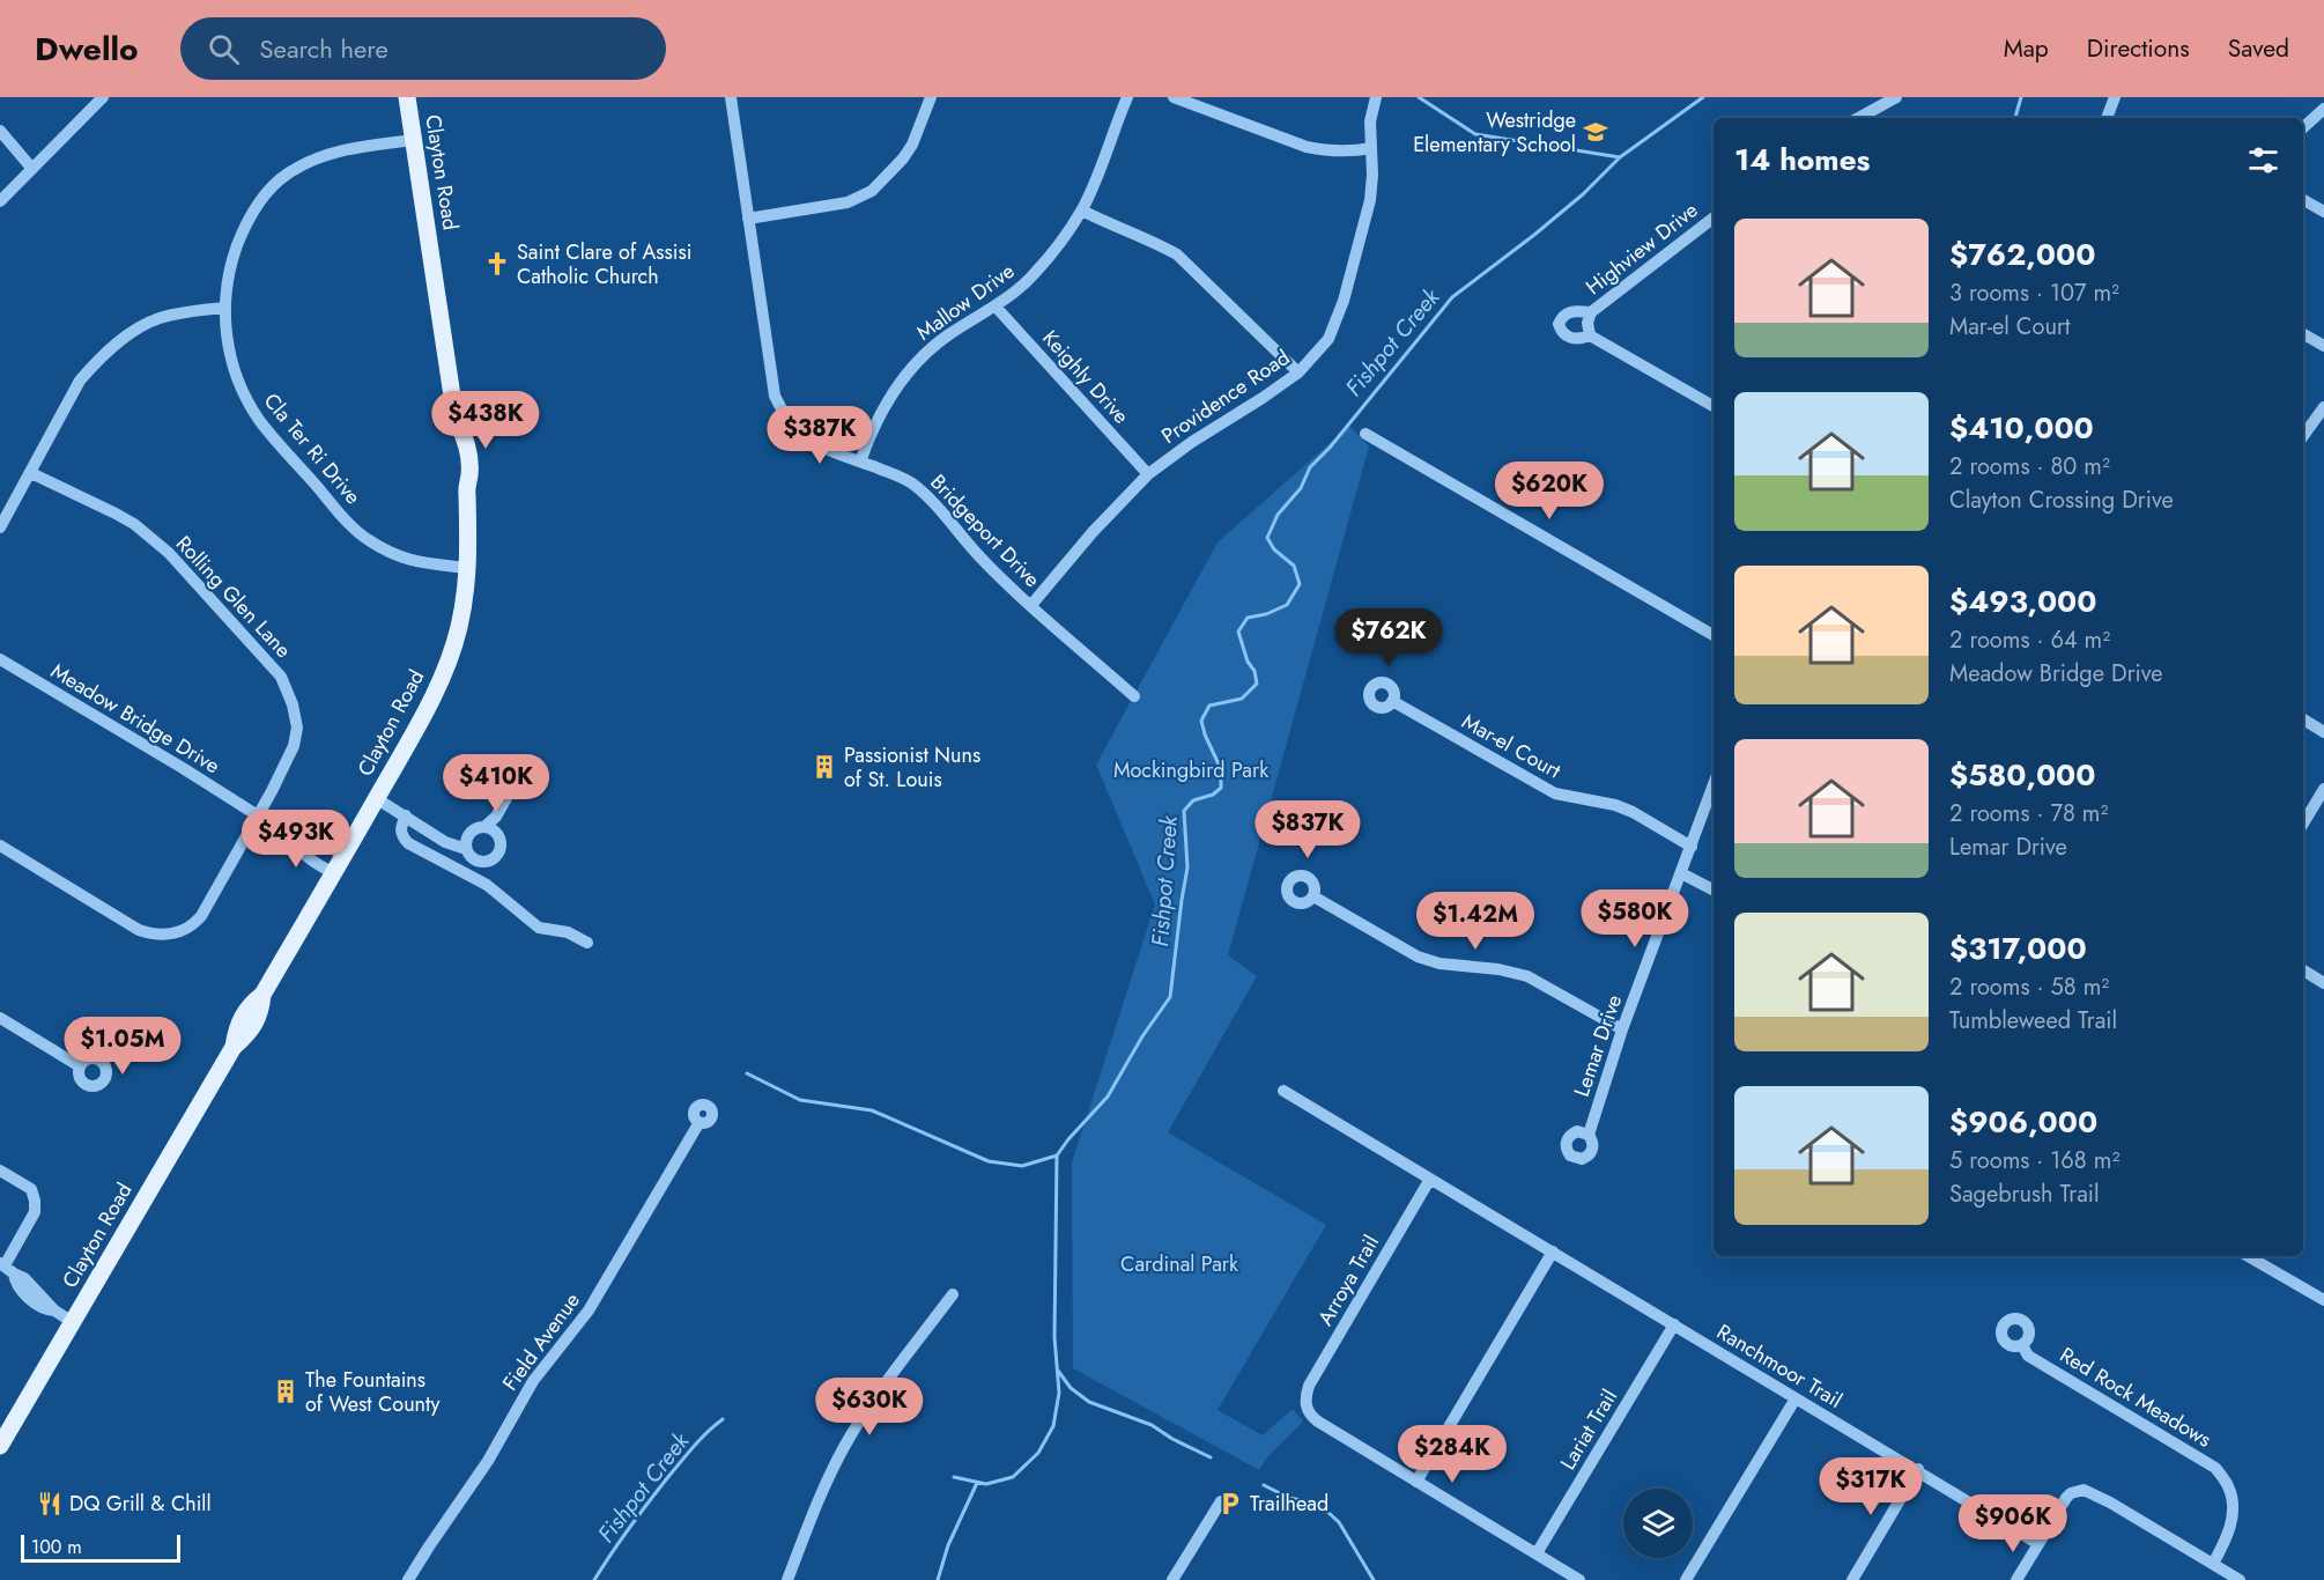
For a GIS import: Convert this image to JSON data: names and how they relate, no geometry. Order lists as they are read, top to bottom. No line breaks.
{"streets":{"main road":["Clayton Road"],"street":["Highview Drive","Mallow Drive","Keighly Drive","Providence Road","Cla Ter Ri Drive","Bridgeport Drive","Rolling Glen Lane","Meadow Bridge Drive","Mar-el Court","Lemar Drive","Arroya Trail","Field Avenue","Ranchmoor Trail","Red Rock Meadows","Lariat Trail"]},"crossings":[["Clayton Road","Cla Ter Ri Drive"],["Clayton Road","Meadow Bridge Drive"],["Mallow Drive","Keighly Drive"],["Mallow Drive","Bridgeport Drive"],["Keighly Drive","Providence Road"],["Providence Road","Bridgeport Drive"],["Rolling Glen Lane","Meadow Bridge Drive"],["Mar-el Court","Lemar Drive"],["Arroya Trail","Ranchmoor Trail"],["Ranchmoor Trail","Lariat Trail"]],"water":["Fishpot Creek"],"parks":["Mockingbird Park","Cardinal Park"],"places":{"school or university":["Westridge Elementary School"],"church":["Saint Clare of Assisi Catholic Church"],"building":["Passionist Nuns of St. Louis","The Fountains of West County"],"restaurant":["DQ Grill & Chill"],"parking":["Trailhead"]},"scale_bar":"100 m","page":{"header":"Dwello","search":"Search here","nav":["Map","Directions","Saved"],"heading":"14 homes","list":[{"name":"$762,000","note":"3 rooms · 107 m² · Mar-el Court"},{"name":"$410,000","note":"2 rooms · 80 m² · Clayton Crossing Drive"},{"name":"$493,000","note":"2 rooms · 64 m² · Meadow Bridge Drive"},{"name":"$580,000","note":"2 rooms · 78 m² · Lemar Drive"},{"name":"$317,000","note":"2 rooms · 58 m² · Tumbleweed Trail"},{"name":"$906,000","note":"5 rooms · 168 m² · Sagebrush Trail"}],"price":["$438K","$387K","$620K","$762K","$410K","$837K","$493K","$580K","$1.42M","$1.05M","$630K","$284K","$317K","$906K"],"scale":"100 m"}}
